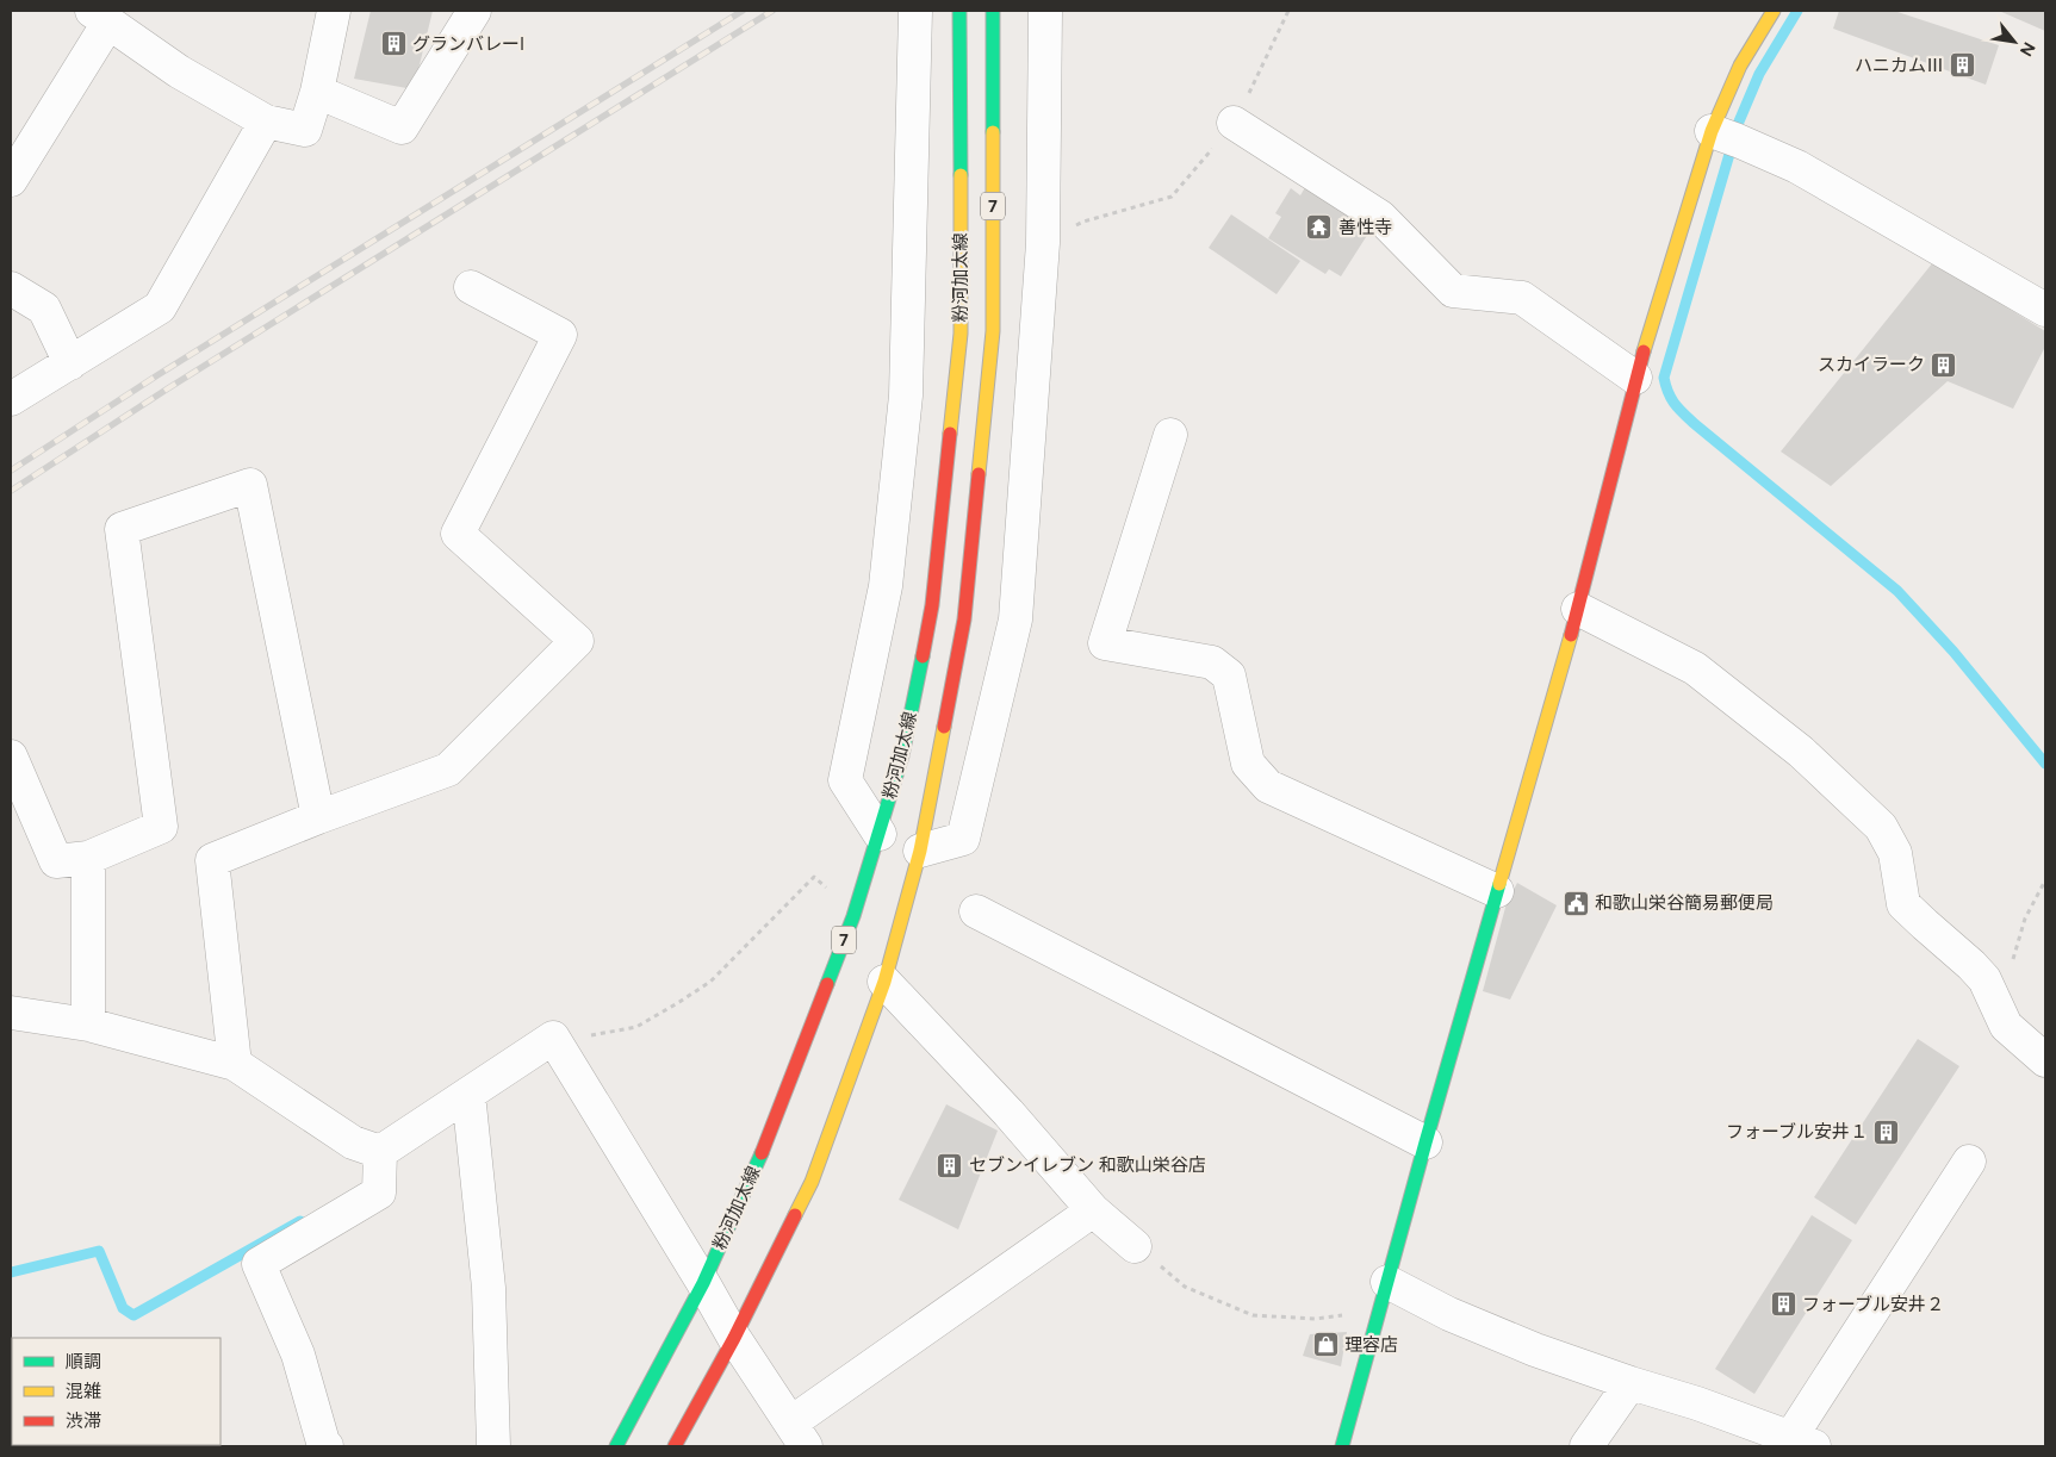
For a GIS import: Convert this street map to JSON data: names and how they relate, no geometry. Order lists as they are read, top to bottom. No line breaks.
{"streets":{"main road":["7","粉河加太線"]},"places":{"building":["グランバレーI","ハニカムⅢ","スカイラーク","フォーブル安井１","セブンイレブン 和歌山栄谷店","フォーブル安井２"],"temple":["善性寺"],"public building":["和歌山栄谷簡易郵便局"],"shop":["理容店"]},"legend":["順調","混雑","渋滞"],"north":"bottom right"}
